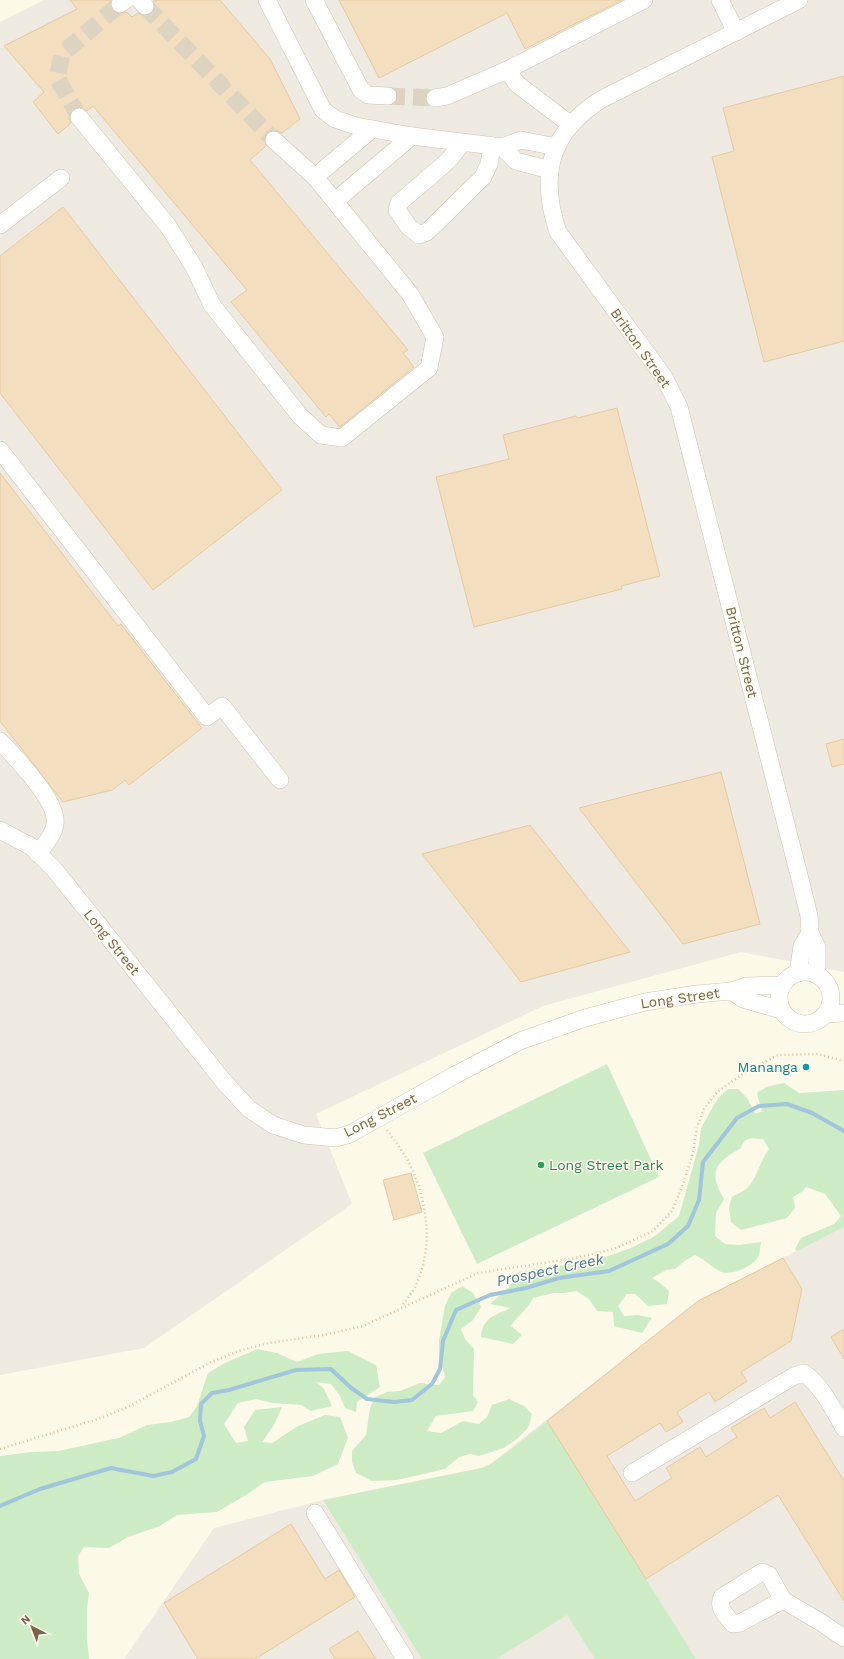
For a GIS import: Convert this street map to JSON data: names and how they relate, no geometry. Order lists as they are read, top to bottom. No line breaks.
{"streets":{"street":["Britton Street","Long Street"]},"crossings":[["Britton Street","Long Street"]],"water":["Prospect Creek"],"places":["Mananga","Long Street Park"],"north":"top left"}
